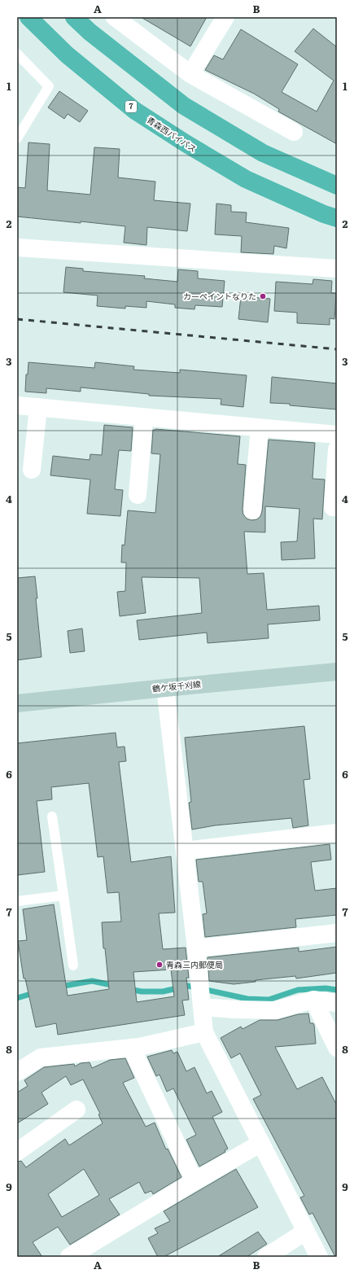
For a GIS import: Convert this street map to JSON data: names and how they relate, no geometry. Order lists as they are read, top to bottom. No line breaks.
{"streets":{"highway":["7","青森西バイパス"],"main road":["鶴ケ坂千刈線"]},"places":["カーペイントなりた","青森三内郵便局"],"grid":{"columns":["A","B"],"rows":["1","2","3","4","5","6","7","8","9"]}}
